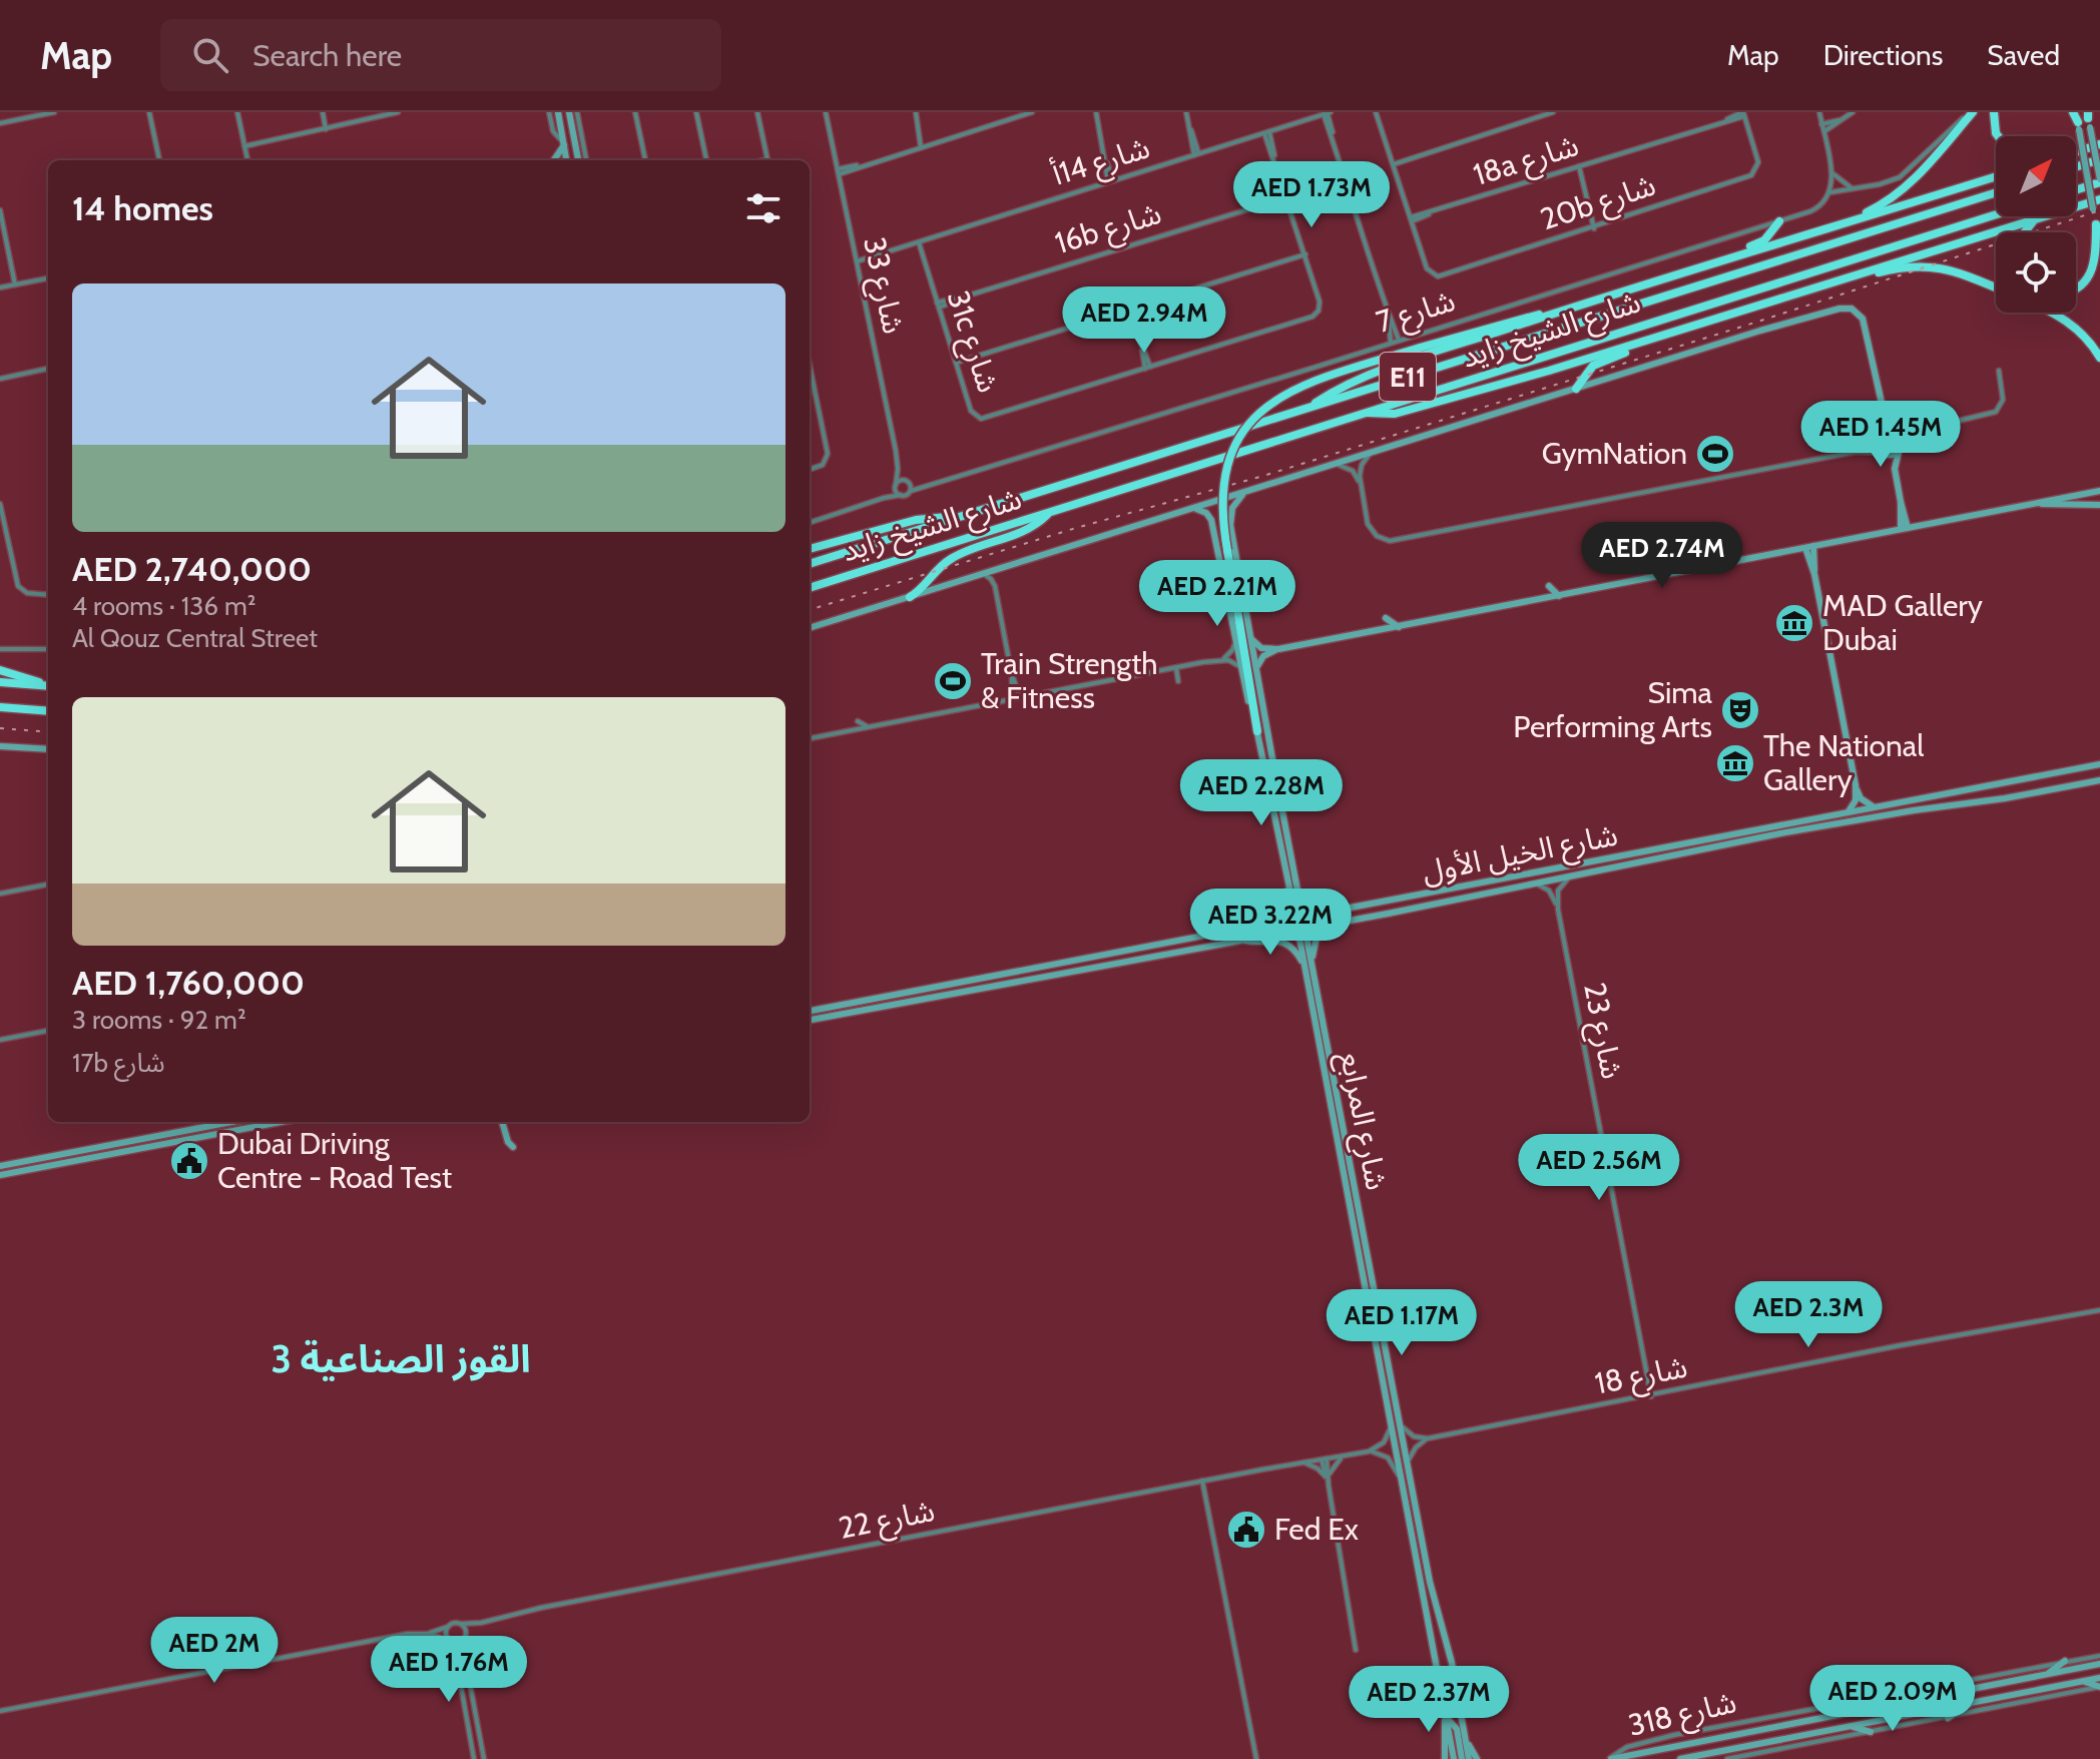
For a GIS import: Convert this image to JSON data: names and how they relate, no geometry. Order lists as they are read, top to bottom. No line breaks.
{"streets":{"highway":["شارع الشيخ زايد","E11"],"main road":["شارع الخيل الأول","شارع المرابع"],"street":["18a شارع","شارع 14أ","20b شارع","16b شارع","شارع 33","شارع 7","31c شارع","شارع 23","شارع 18","شارع 22","شارع 318"]},"crossings":[["18a شارع","20b شارع"],["شارع 14أ","شارع 33"],["شارع 14أ","31c شارع"],["16b شارع","31c شارع"],["شارع 33","شارع 7"],["شارع الخيل الأول","شارع المرابع"],["شارع 23","شارع 18"]],"districts":["القوز الصناعية 3"],"places":{"sports":["GymNation","Train Strength & Fitness"],"museum":["MAD Gallery Dubai","The National Gallery"],"theatre":["Sima Performing Arts"],"public building":["Dubai Driving Centre - Road Test","Fed Ex"]},"north":"top right","page":{"header":"Map","search":"Search here","nav":["Map","Directions","Saved"],"heading":"14 homes","price":["AED 1.73M","AED 2.94M","AED 1.45M","AED 2.74M","AED 2.21M","AED 2.28M","AED 3.22M","AED 2.56M","AED 2.3M","AED 1.17M","AED 2M","AED 1.76M","AED 2.09M","AED 2.37M"],"list":[{"name":"AED 2,740,000","note":"4 rooms · 136 m² · Al Qouz Central Street"},{"name":"AED 1,760,000","note":"3 rooms · 92 m² · 17b شارع"}]}}
